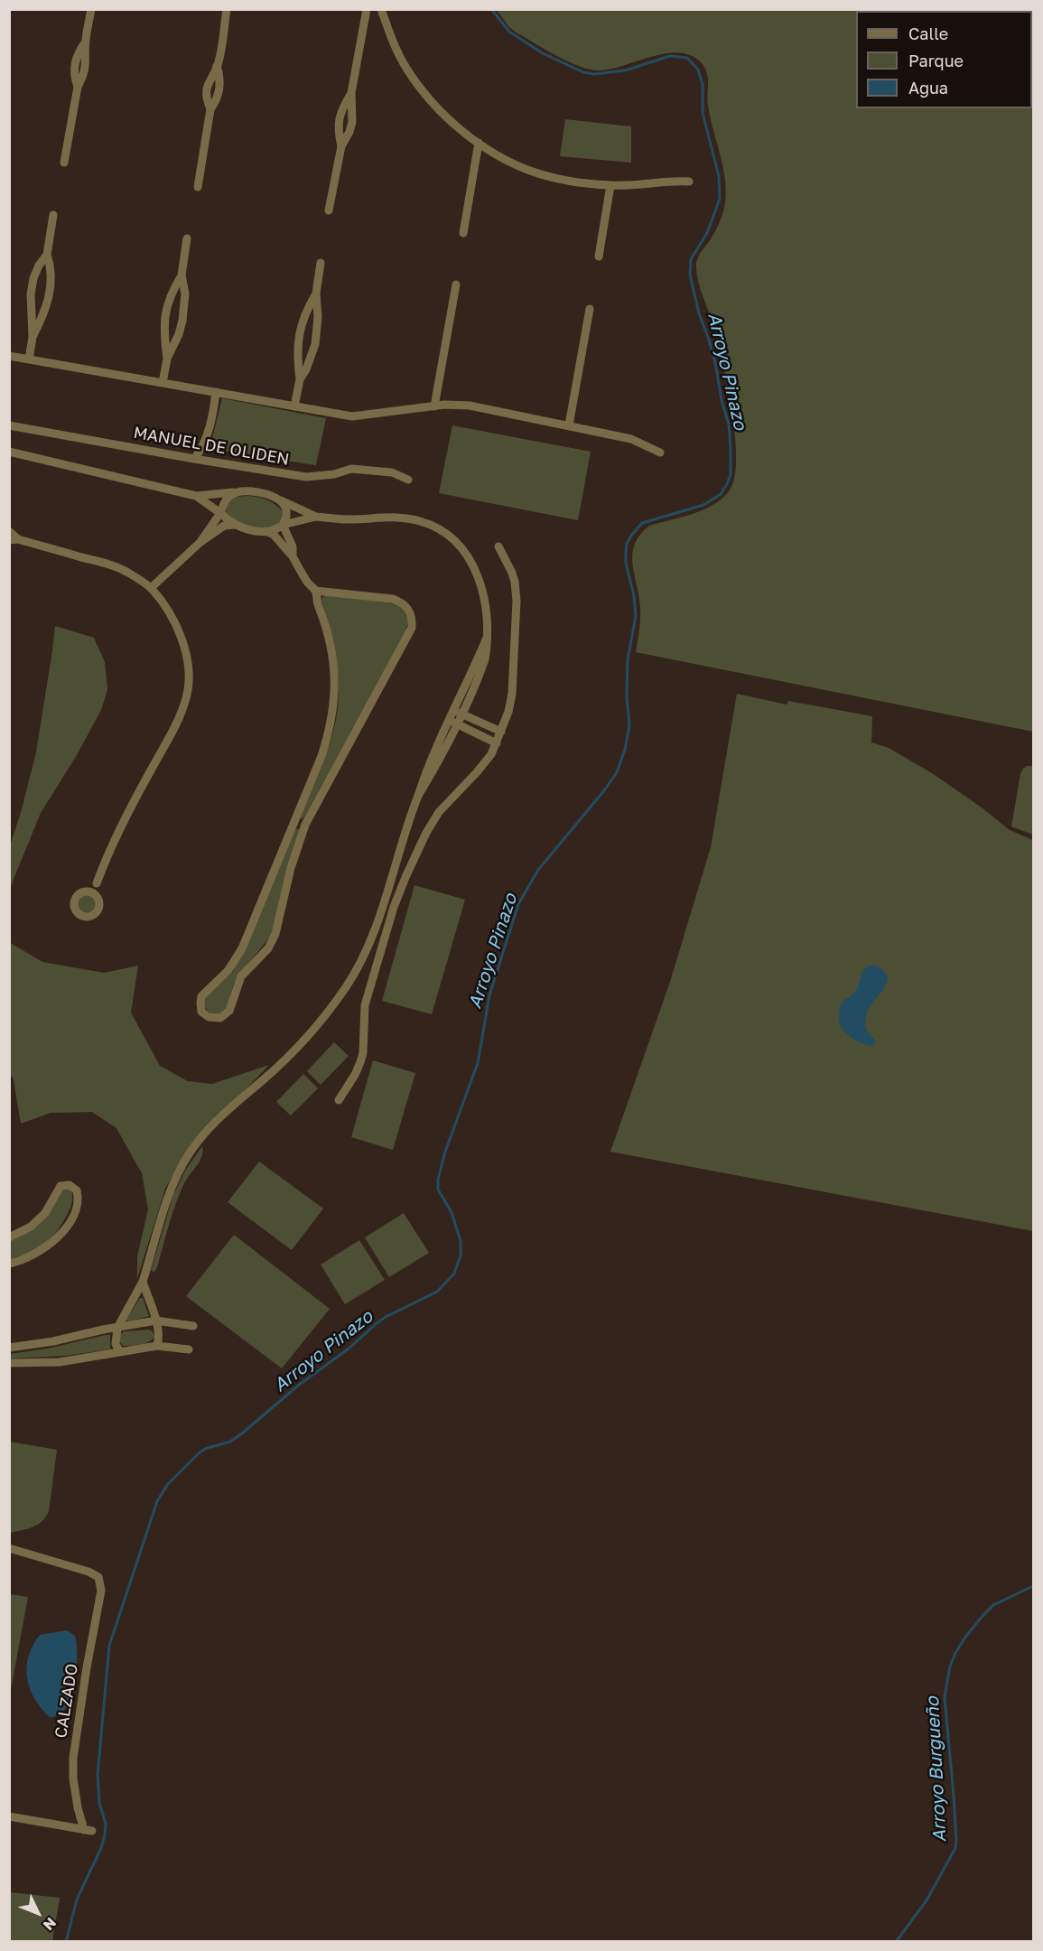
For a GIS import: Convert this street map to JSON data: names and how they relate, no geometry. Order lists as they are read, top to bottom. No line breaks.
{"streets":{"street":["MANUEL DE OLIDEN","CALZADO"]},"water":["Arroyo Pinazo","Arroyo Burgueño"],"legend":["Calle","Parque","Agua"],"north":"bottom right"}
